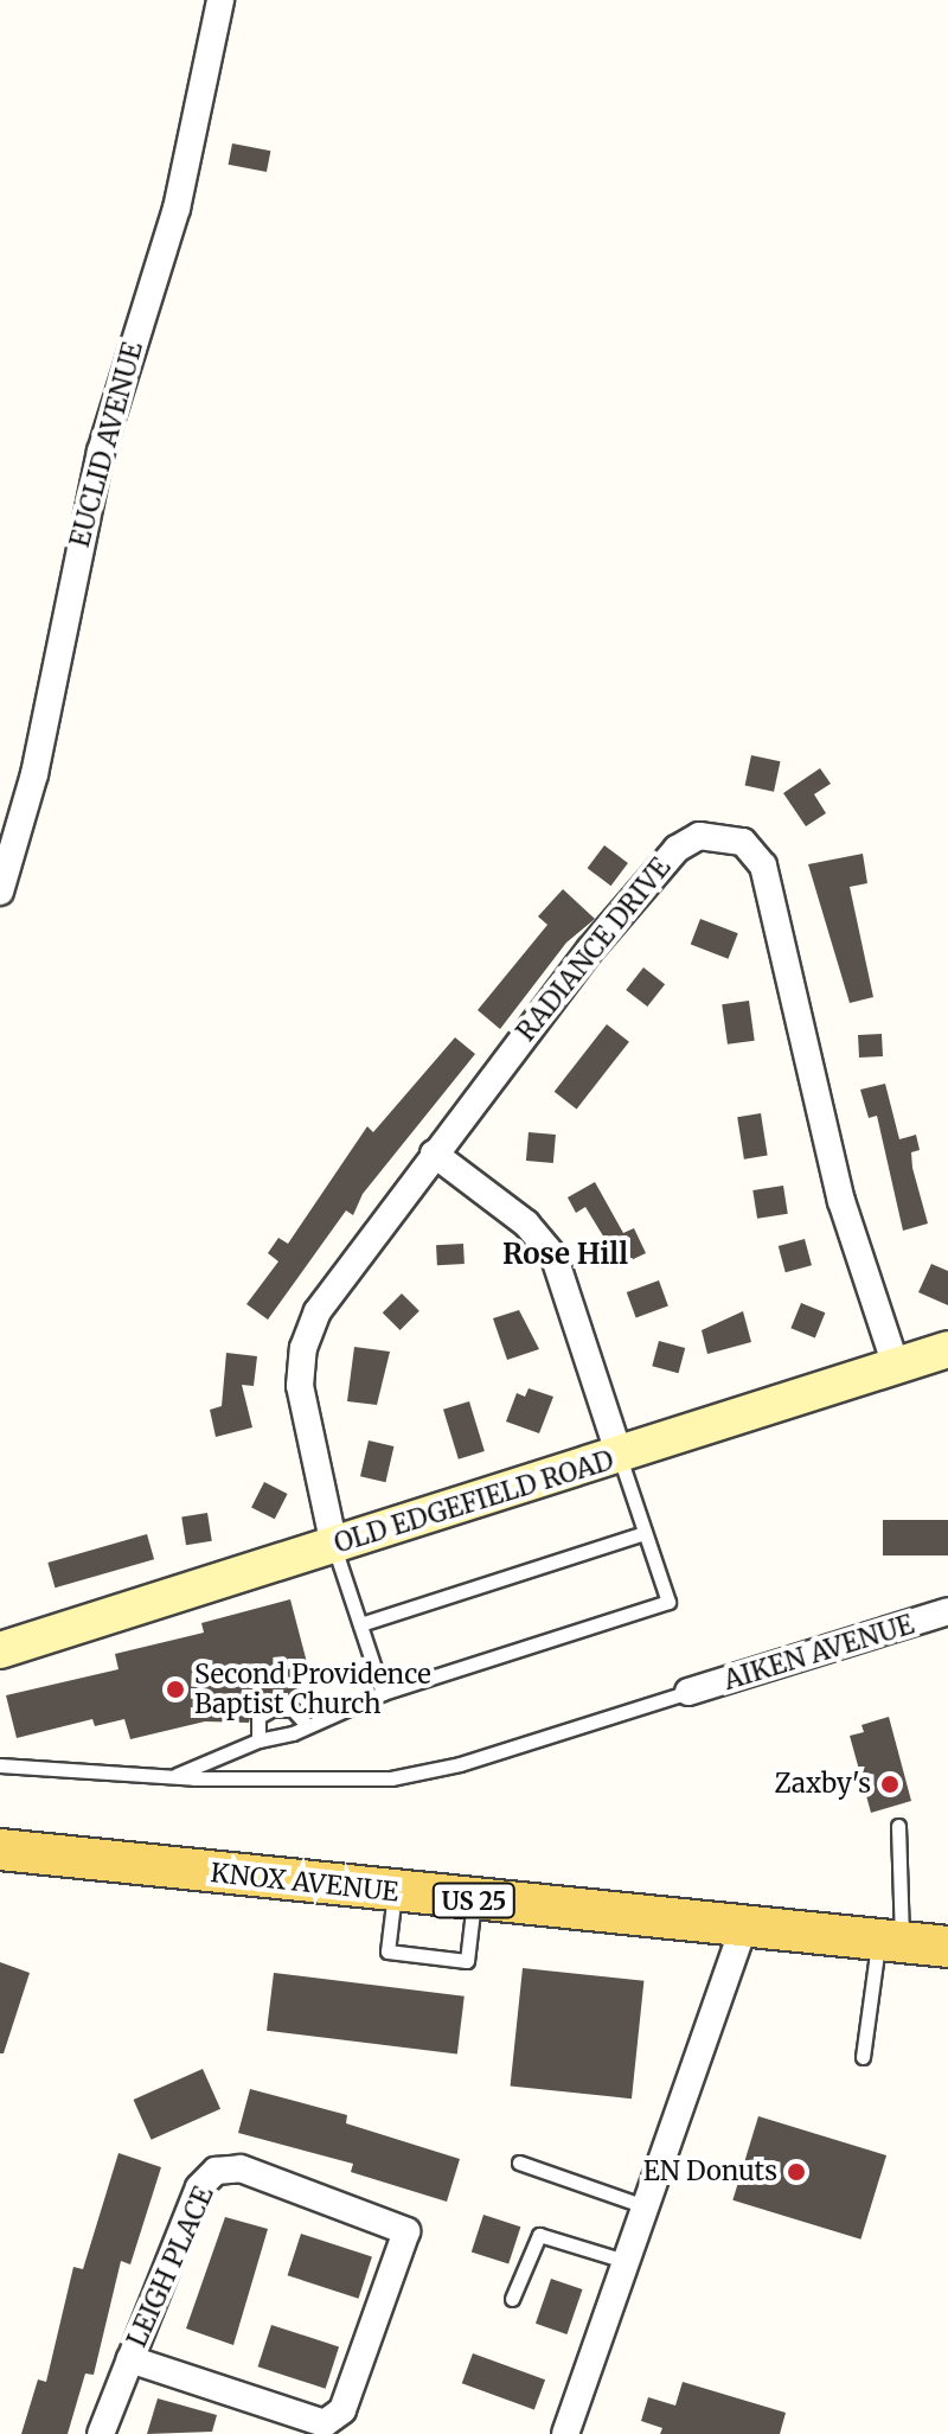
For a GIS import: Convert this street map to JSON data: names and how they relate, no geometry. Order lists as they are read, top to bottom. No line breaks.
{"streets":{"main road":["KNOX AVENUE","US 25"],"street":["EUCLID AVENUE","RADIANCE DRIVE","OLD EDGEFIELD ROAD","AIKEN AVENUE","LEIGH PLACE"]},"crossings":[["RADIANCE DRIVE","OLD EDGEFIELD ROAD"]],"districts":["Rose Hill"],"places":["Second Providence Baptist Church","Zaxby's","EN Donuts"]}
